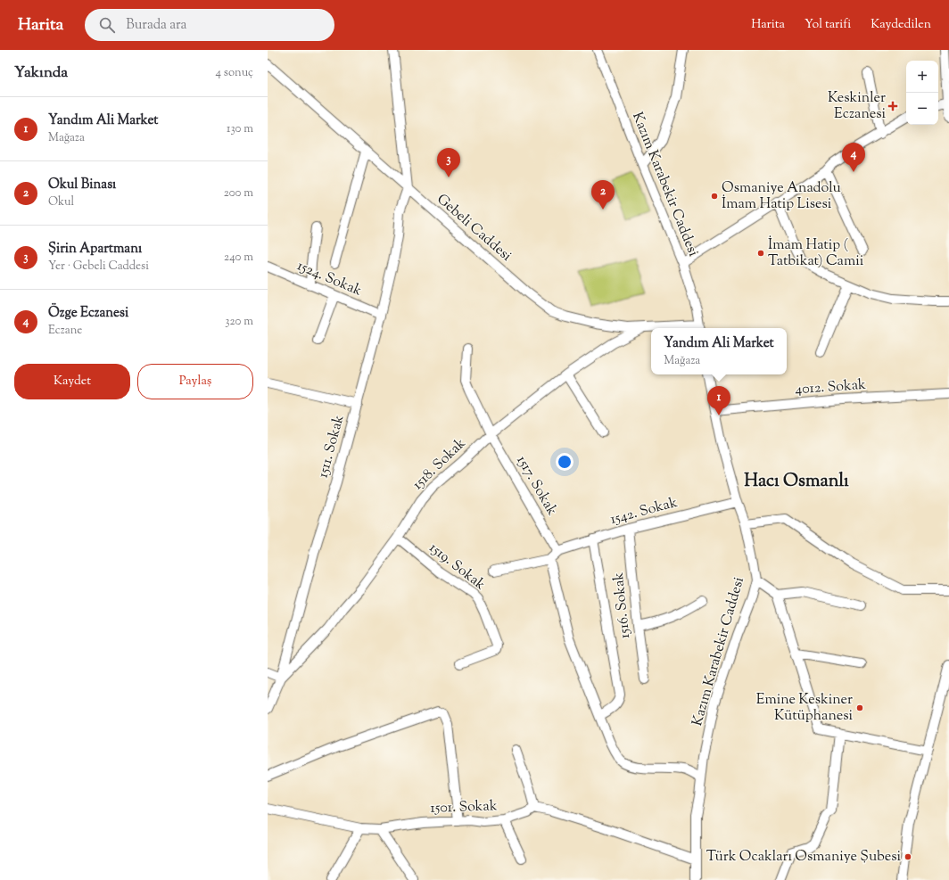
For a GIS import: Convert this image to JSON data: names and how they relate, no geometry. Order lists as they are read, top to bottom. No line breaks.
{"streets":{"street":["Kazım Karabekir Caddesi","Gebeli Caddesi","1524. Sokak","4012. Sokak","1511. Sokak","1518. Sokak","1517. Sokak","1542. Sokak","1519. Sokak","1516. Sokak","1501. Sokak"]},"crossings":[["Kazım Karabekir Caddesi","Gebeli Caddesi"],["Kazım Karabekir Caddesi","4012. Sokak"],["Kazım Karabekir Caddesi","1542. Sokak"],["Gebeli Caddesi","1511. Sokak"],["Gebeli Caddesi","1518. Sokak"],["1524. Sokak","1511. Sokak"],["1511. Sokak","1518. Sokak"],["1518. Sokak","1517. Sokak"],["1518. Sokak","1519. Sokak"],["1517. Sokak","1542. Sokak"],["1542. Sokak","1516. Sokak"]],"districts":["Hacı Osmanlı"],"places":{"health":["Keskinler Eczanesi"],"other":["Osmaniye Anadolu İmam Hatip Lisesi","İmam Hatip ( Tatbikat) Camii","Emine Keskiner Kütüphanesi","Türk Ocakları Osmaniye Şubesi"]},"page":{"header":"Harita","search":"Burada ara","nav":["Harita","Yol tarifi","Kaydedilen"],"heading":["Yakında","4 sonuç"],"map_buttons":["+","−"],"list":[{"mark":"1","name":"Yandım Ali Market","note":"Mağaza","value":"130 m"},{"mark":"2","name":"Okul Binası","note":"Okul","value":"200 m"},{"mark":"3","name":"Şirin Apartmanı","note":"Yer · Gebeli Caddesi","value":"240 m"},{"mark":"4","name":"Özge Eczanesi","note":"Eczane","value":"320 m"}],"pins":["4","3","2","1"],"popup":["Yandım Ali Market","Mağaza"],"buttons":["Kaydet","Paylaş"]}}
